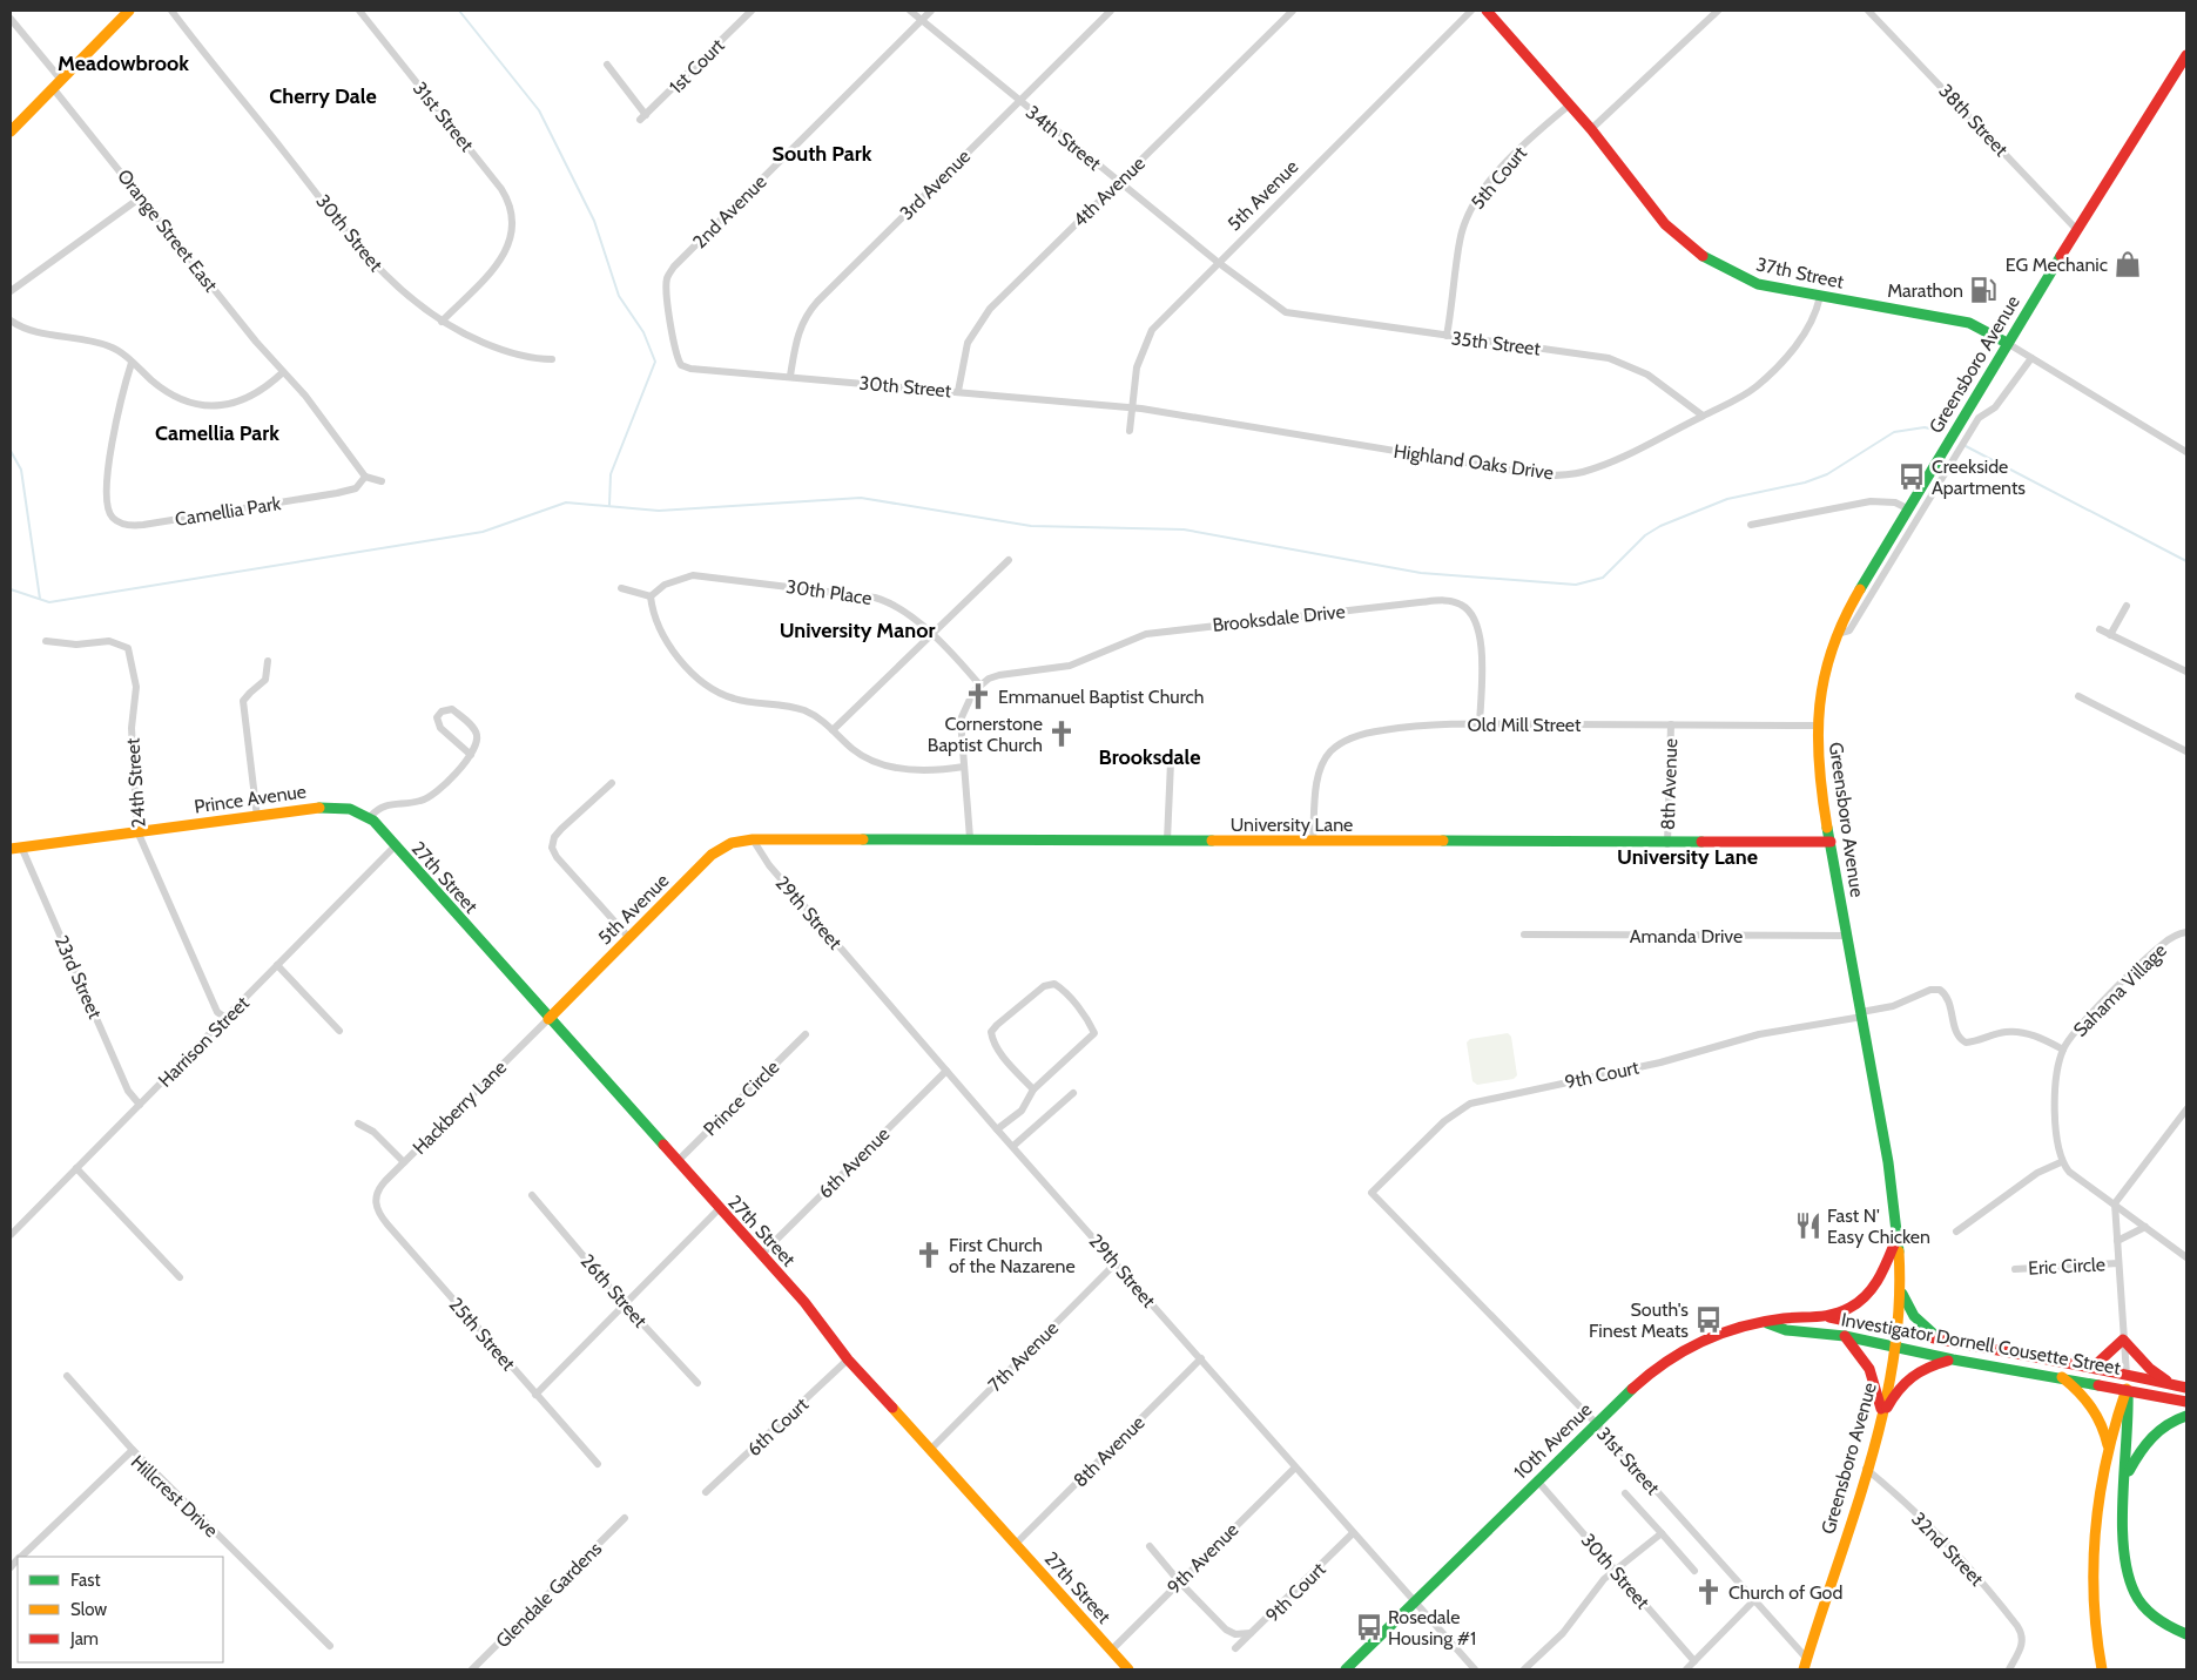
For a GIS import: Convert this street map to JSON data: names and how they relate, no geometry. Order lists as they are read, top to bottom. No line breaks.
{"streets":{"main road":["5th Avenue","37th Street","Greensboro Avenue","Prince Avenue","University Lane","27th Street","Investigator Dornell Cousette Street","10th Avenue"],"street":["1st Court","31st Street","38th Street","34th Street","5th Court","3rd Avenue","4th Avenue","2nd Avenue","Orange Street East","30th Street","35th Street","Highland Oaks Drive","Camellia Park","30th Place","Brooksdale Drive","Old Mill Street","24th Street","8th Avenue","29th Street","Amanda Drive","23rd Street","Sahama Village","Harrison Street","9th Court","Prince Circle","Hackberry Lane","6th Avenue","Eric Circle","26th Street","25th Street","7th Avenue","6th Court","Hillcrest Drive","32nd Street","9th Avenue","Glendale Gardens"]},"crossings":[["31st Street","30th Street"],["31st Street","Greensboro Avenue"],["31st Street","9th Court"],["31st Street","10th Avenue"],["38th Street","Greensboro Avenue"],["34th Street","3rd Avenue"],["34th Street","4th Avenue"],["34th Street","5th Avenue"],["34th Street","2nd Avenue"],["34th Street","35th Street"],["5th Court","37th Street"],["5th Court","35th Street"],["3rd Avenue","30th Street"],["4th Avenue","30th Street"],["5th Avenue","30th Street"],["5th Avenue","Highland Oaks Drive"],["5th Avenue","University Lane"],["5th Avenue","27th Street"],["5th Avenue","29th Street"],["5th Avenue","Hackberry Lane"],["2nd Avenue","30th Street"],["30th Street","Highland Oaks Drive"],["30th Street","10th Avenue"],["37th Street","Greensboro Avenue"],["37th Street","Highland Oaks Drive"],["35th Street","Highland Oaks Drive"],["Greensboro Avenue","Old Mill Street"],["Greensboro Avenue","University Lane"],["Greensboro Avenue","Amanda Drive"],["Greensboro Avenue","9th Court"],["Greensboro Avenue","Investigator Dornell Cousette Street"],["Greensboro Avenue","32nd Street"],["30th Place","Brooksdale Drive"],["Brooksdale Drive","Old Mill Street"],["Old Mill Street","8th Avenue"],["Old Mill Street","University Lane"],["24th Street","Prince Avenue"],["24th Street","Harrison Street"],["8th Avenue","University Lane"],["8th Avenue","27th Street"],["8th Avenue","29th Street"],["Prince Avenue","27th Street"],["Prince Avenue","23rd Street"],["University Lane","29th Street"],["27th Street","Harrison Street"],["27th Street","Prince Circle"],["27th Street","Hackberry Lane"],["27th Street","6th Avenue"],["27th Street","7th Avenue"],["27th Street","6th Court"],["27th Street","9th Avenue"],["29th Street","9th Court"],["29th Street","6th Avenue"],["29th Street","7th Avenue"],["29th Street","10th Avenue"],["29th Street","9th Avenue"],["23rd Street","Harrison Street"],["Sahama Village","9th Court"],["Hackberry Lane","25th Street"],["Investigator Dornell Cousette Street","10th Avenue"]],"districts":["Meadowbrook","Cherry Dale","South Park","Camellia Park","University Manor","Brooksdale","University Lane"],"places":{"shop":["EG Mechanic"],"fuel station":["Marathon"],"bus stop":["Creekside Apartments","South's Finest Meats","Rosedale Housing #1"],"church":["Emmanuel Baptist Church","Cornerstone Baptist Church","First Church of the Nazarene","Church of God"],"restaurant":["Fast N' Easy Chicken"]},"legend":["Fast","Slow","Jam"]}
